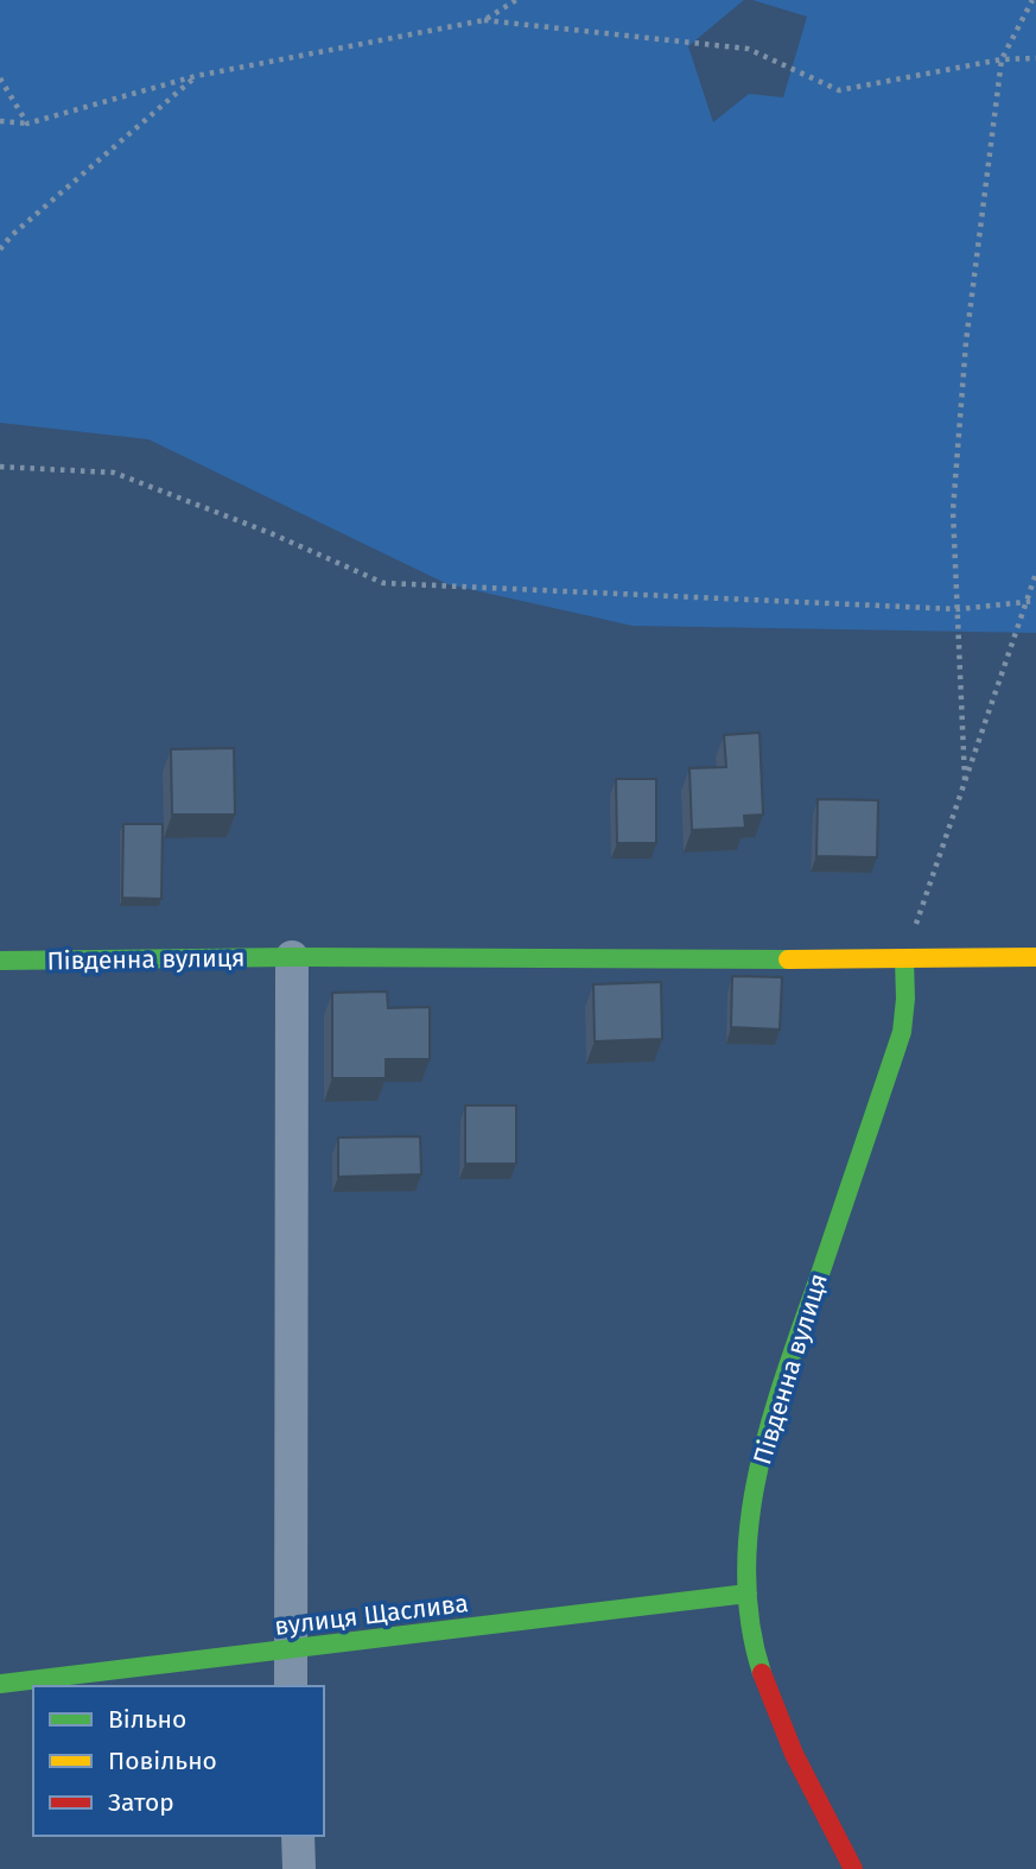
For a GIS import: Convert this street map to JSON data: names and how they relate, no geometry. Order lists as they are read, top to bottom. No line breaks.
{"streets":{"street":["Південна вулиця","вулиця Щаслива"]},"crossings":[["Південна вулиця","вулиця Щаслива"]],"legend":["Вільно","Повільно","Затор"]}
